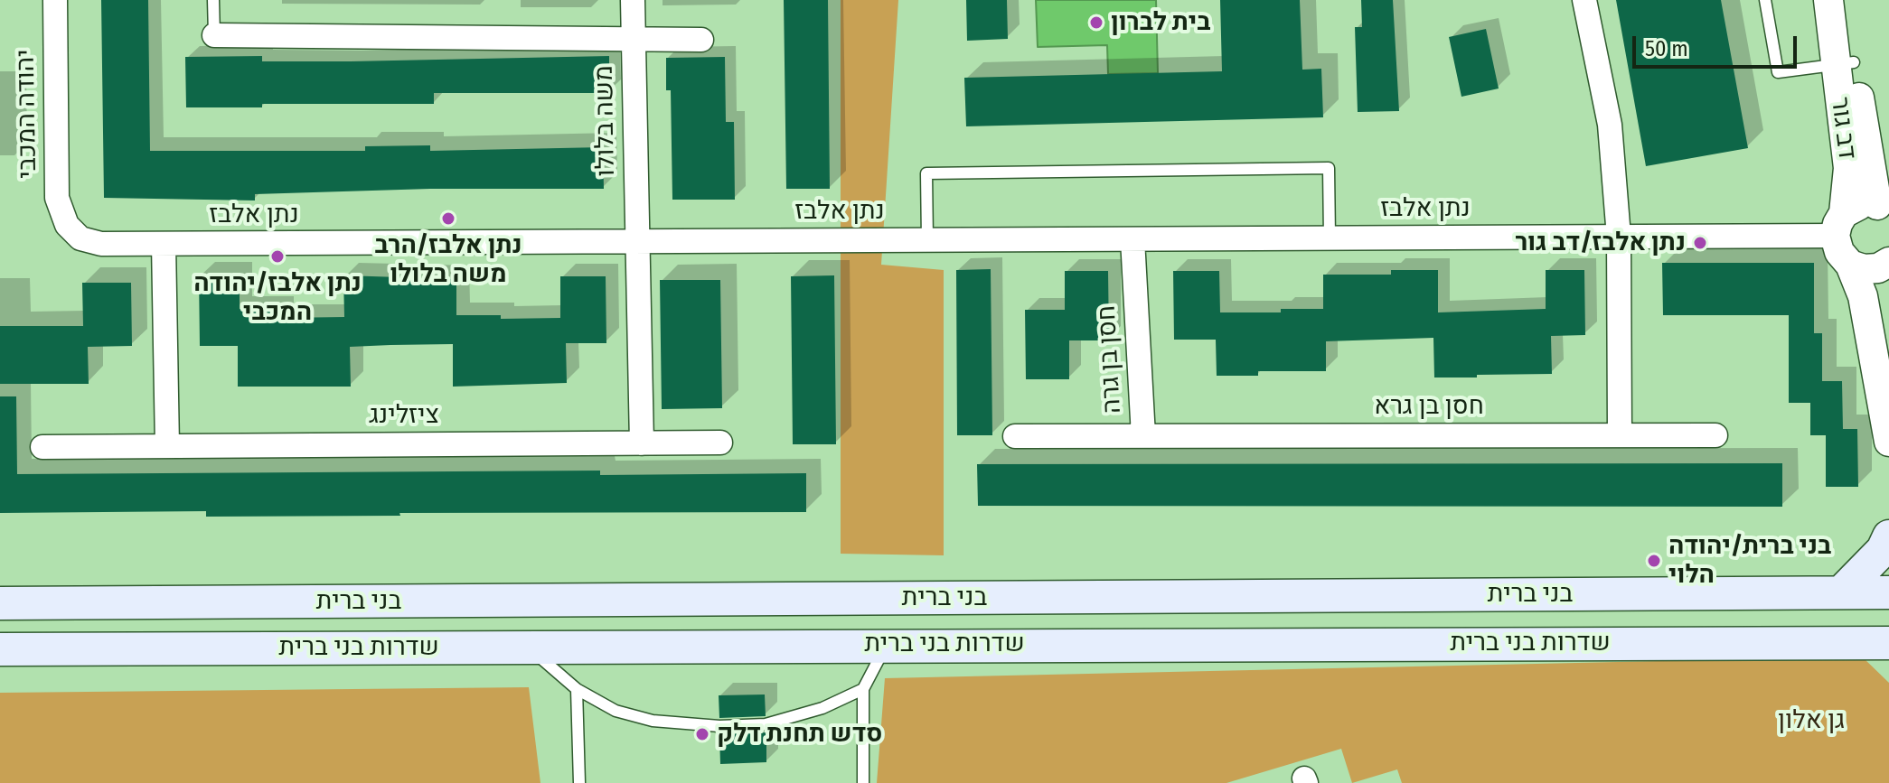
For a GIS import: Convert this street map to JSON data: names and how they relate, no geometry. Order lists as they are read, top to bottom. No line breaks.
{"streets":{"main road":["בני ברית","שדרות בני ברית"],"street":["יהודה המכבי","משה בלולו","דב גור","נתן אלבז","חסן בן גרה","חסן בן גרא","ציזלינג"]},"crossings":[["יהודה המכבי","נתן אלבז"],["משה בלולו","נתן אלבז"],["דב גור","נתן אלבז"],["נתן אלבז","חסן בן גרה"],["חסן בן גרה","חסן בן גרא"]],"parks":["גן אלון"],"places":["בית לברון","נתן אלבז/הרב משה בלולו","נתן אלבז/דב גור","נתן אלבז/יהודה המכבי","בני ברית/יהודה הלוי","סדש תחנת דלק"],"scale_bar":"50 m"}
